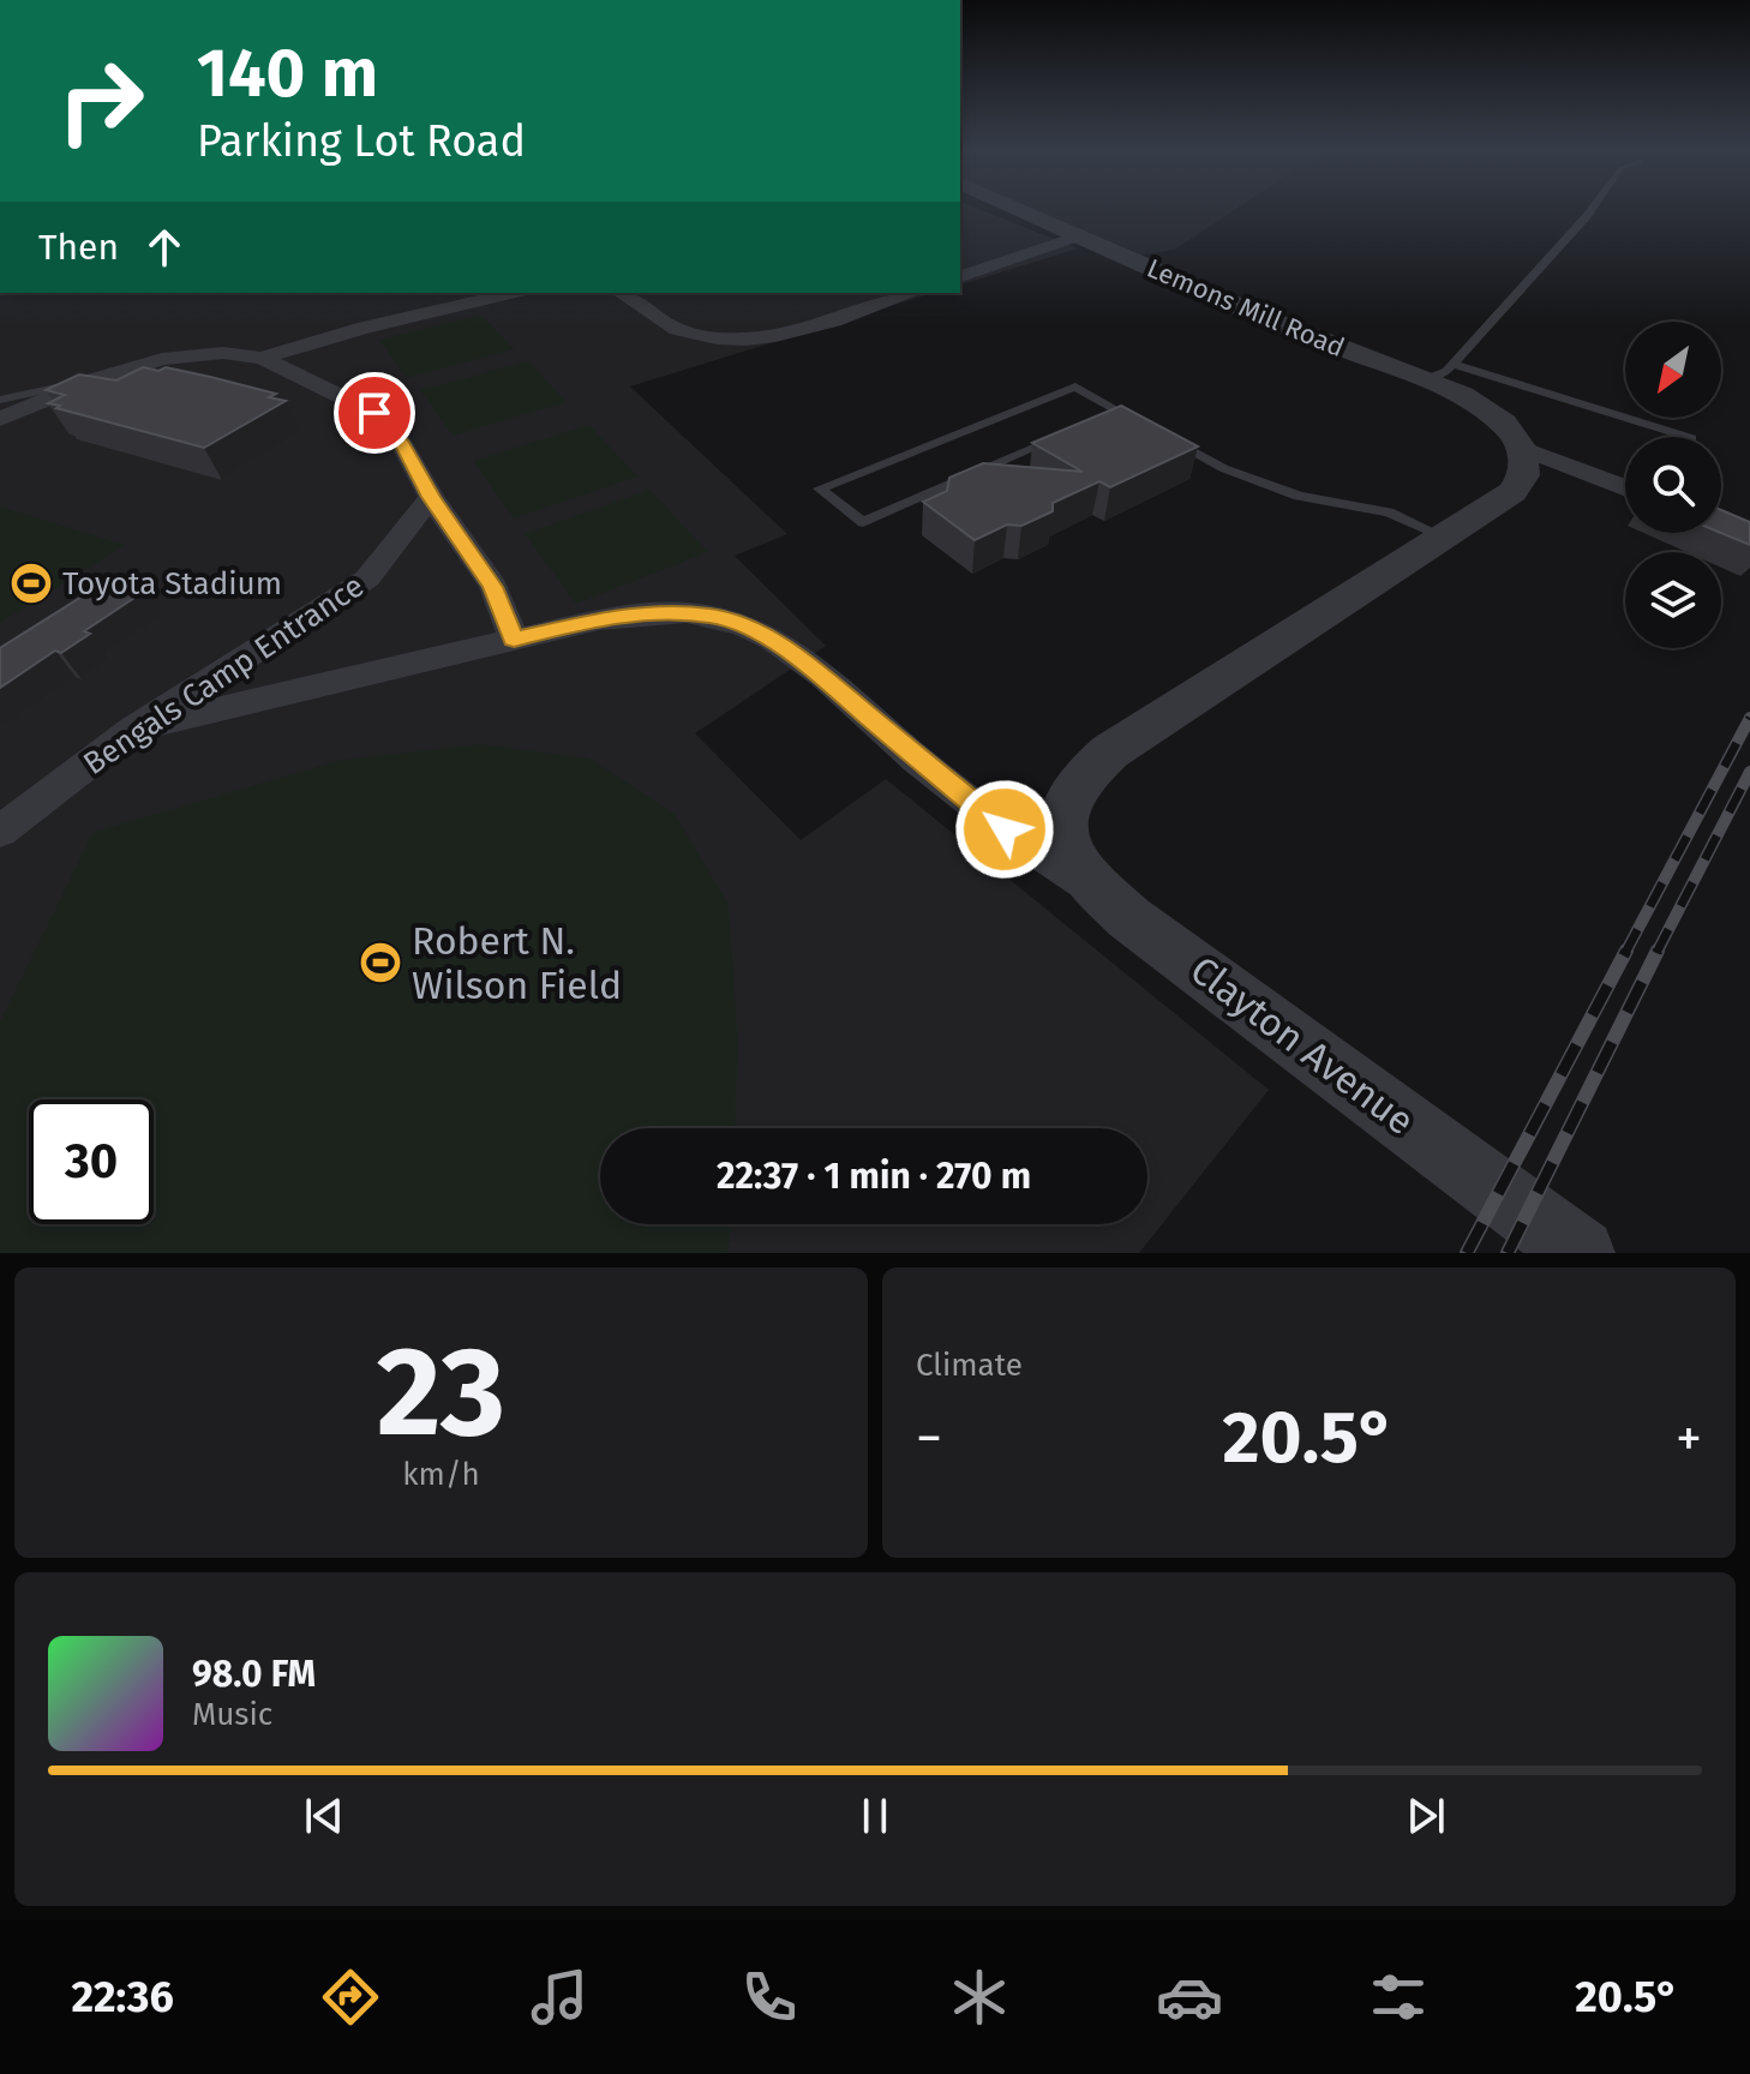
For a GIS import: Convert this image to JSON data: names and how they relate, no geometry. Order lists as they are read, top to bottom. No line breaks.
{"streets":{"street":["Lemons Mill Road","Bengals Camp Entrance","Clayton Avenue"]},"places":{"sports":["Toyota Stadium","Robert N. Wilson Field"]},"north":"bottom left","page":{"turn":["140 m","Parking Lot Road"],"then":"Then","limit":"30","trip":"22:37 · 1 min · 270 m","tile":[["23","km/h"],"Climate"],"heat":["−","20.5°","+"],"song":["98.0 FM","Music"],"tabs":["22:36","20.5°"]}}
